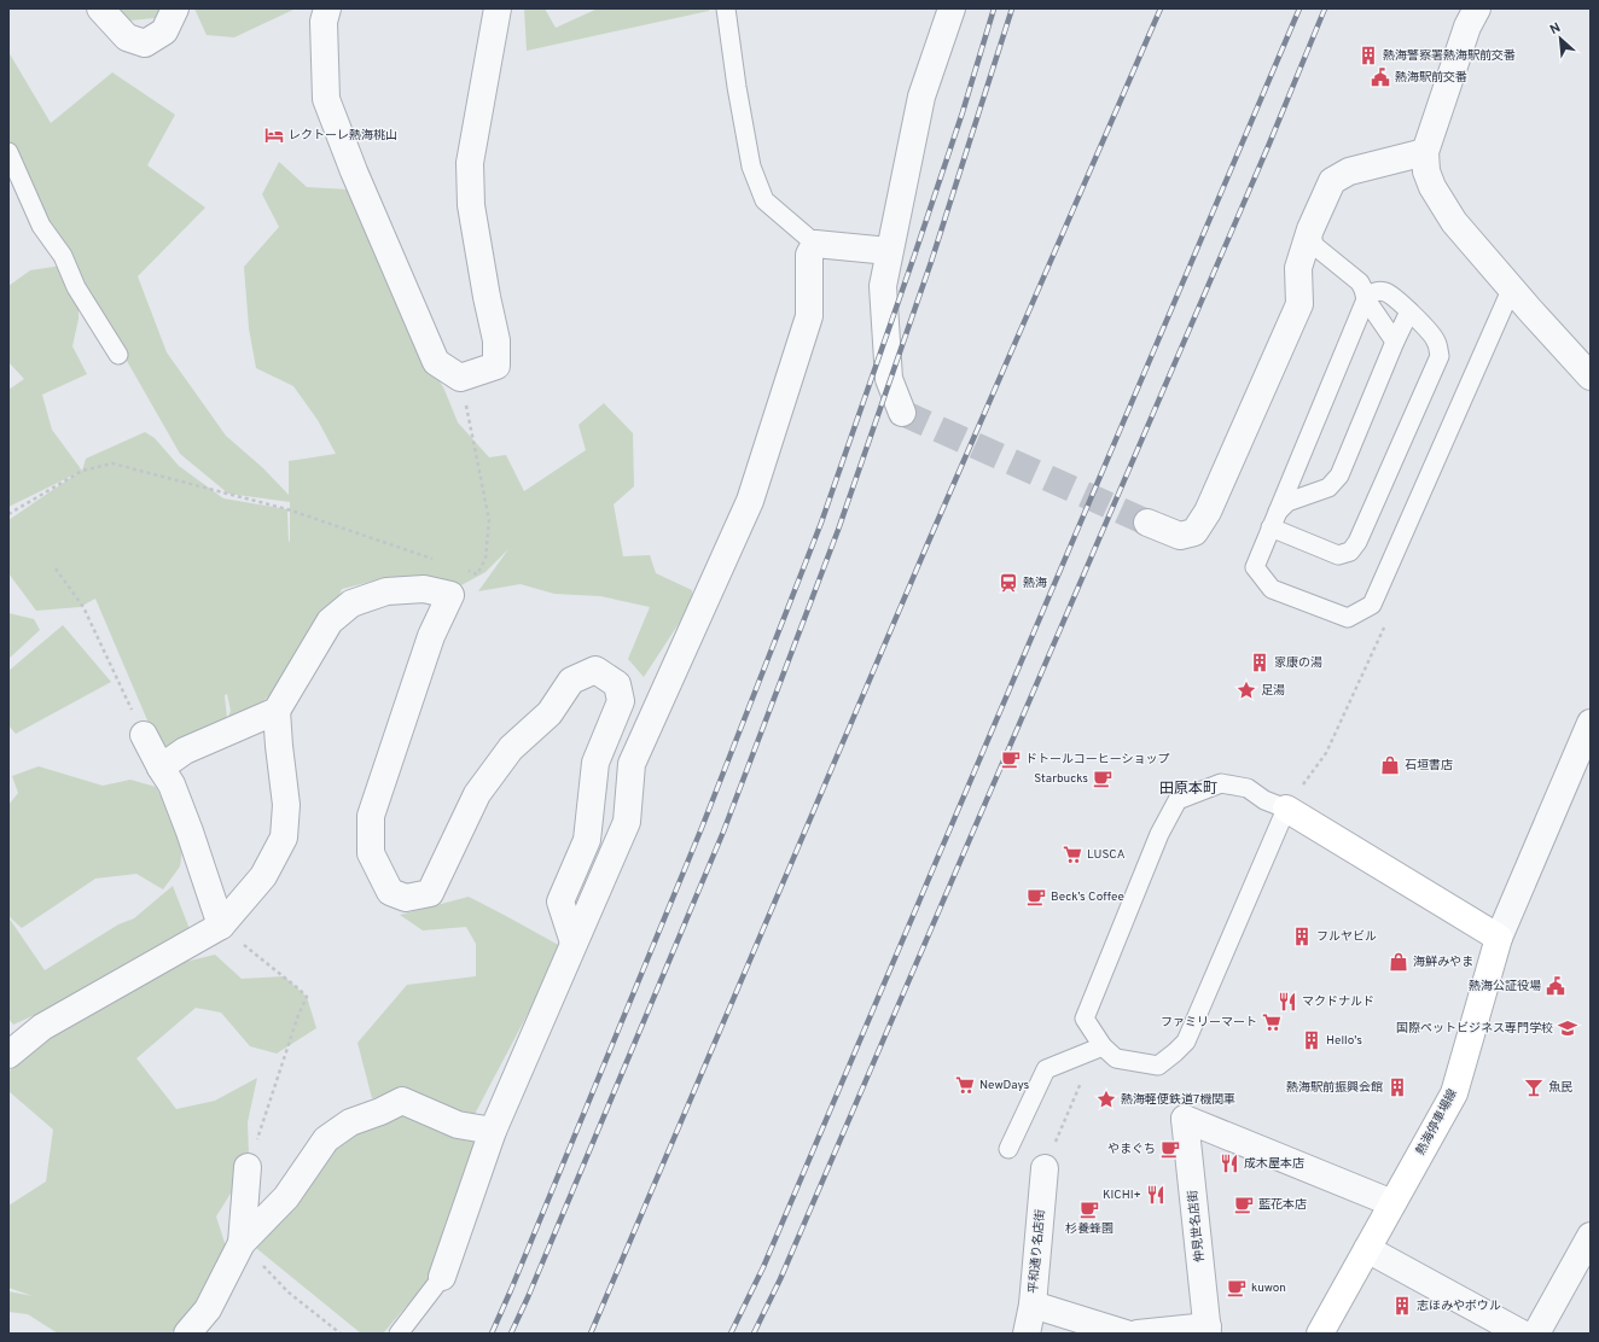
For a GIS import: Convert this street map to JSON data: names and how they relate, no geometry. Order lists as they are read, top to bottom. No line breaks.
{"streets":{"main road":["熱海停車場線"],"street":["仲見世名店街","平和通り名店街"]},"crossings":[["熱海停車場線","仲見世名店街"]],"districts":["田原本町"],"places":{"building":["熱海警察署熱海駅前交番","家康の湯","フルヤビル","Hello's","熱海駅前振興会館","志ほみやボウル"],"public building":["熱海駅前交番","熱海公証役場"],"hotel":["レクトーレ熱海桃山"],"station":["熱海"],"place":["足湯","熱海軽便鉄道7機関車"],"cafe":["ドトールコーヒーショップ","Starbucks","Beck’s Coffee","やまぐち","藍花本店","杉養蜂園","kuwon"],"shop":["石垣書店","海鮮みやま"],"supermarket":["LUSCA","ファミリーマート","NewDays"],"restaurant":["マクドナルド","成木屋本店","KICHI+"],"school or university":["国際ペットビジネス専門学校"],"bar":["魚民"]},"north":"top left"}
